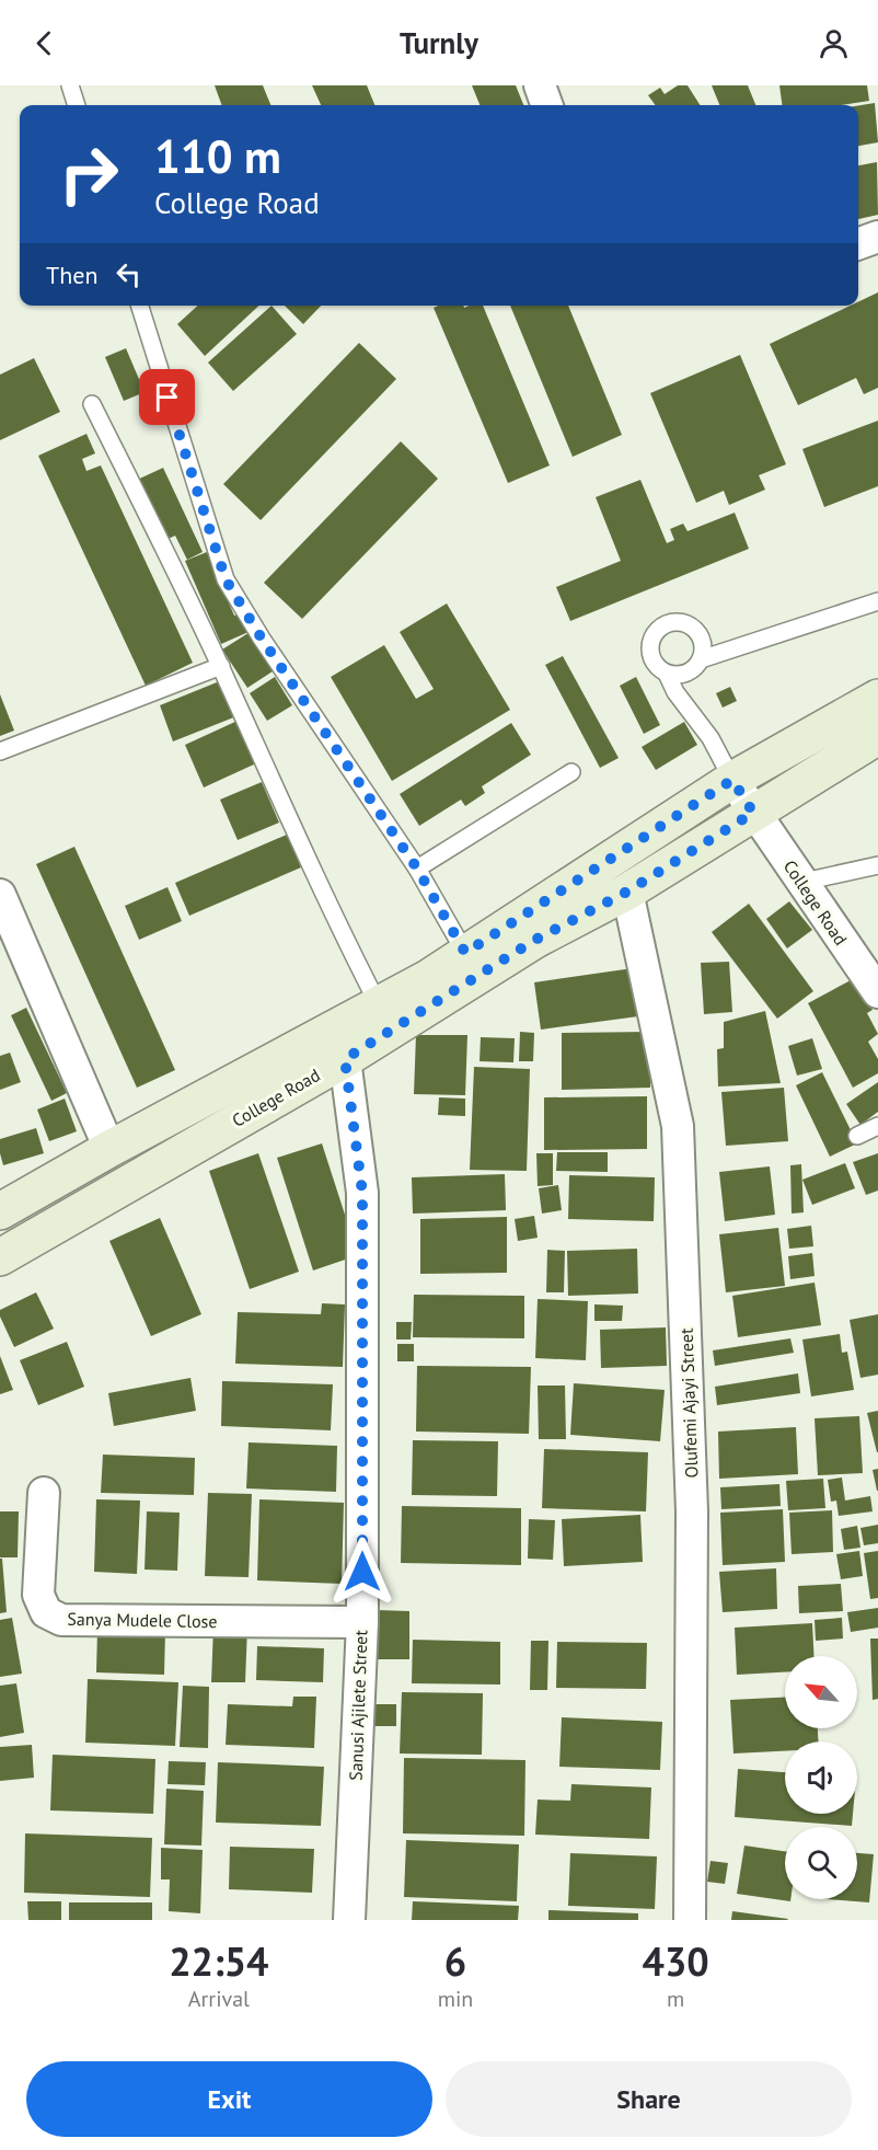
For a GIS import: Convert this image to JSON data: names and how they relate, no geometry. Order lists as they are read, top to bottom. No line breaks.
{"streets":{"main road":["College Road"],"street":["Olufemi Ajayi Street","Sanya Mudele Close","Sanusi Ajilete Street"]},"crossings":[["College Road","Olufemi Ajayi Street"],["College Road","Sanusi Ajilete Street"],["Sanya Mudele Close","Sanusi Ajilete Street"]],"north":"top left","page":{"header":"Turnly","turn":["110 m","College Road"],"then":"Then","eta":["22:54","Arrival","6","min","430","m"],"buttons":["Exit","Share"]}}
